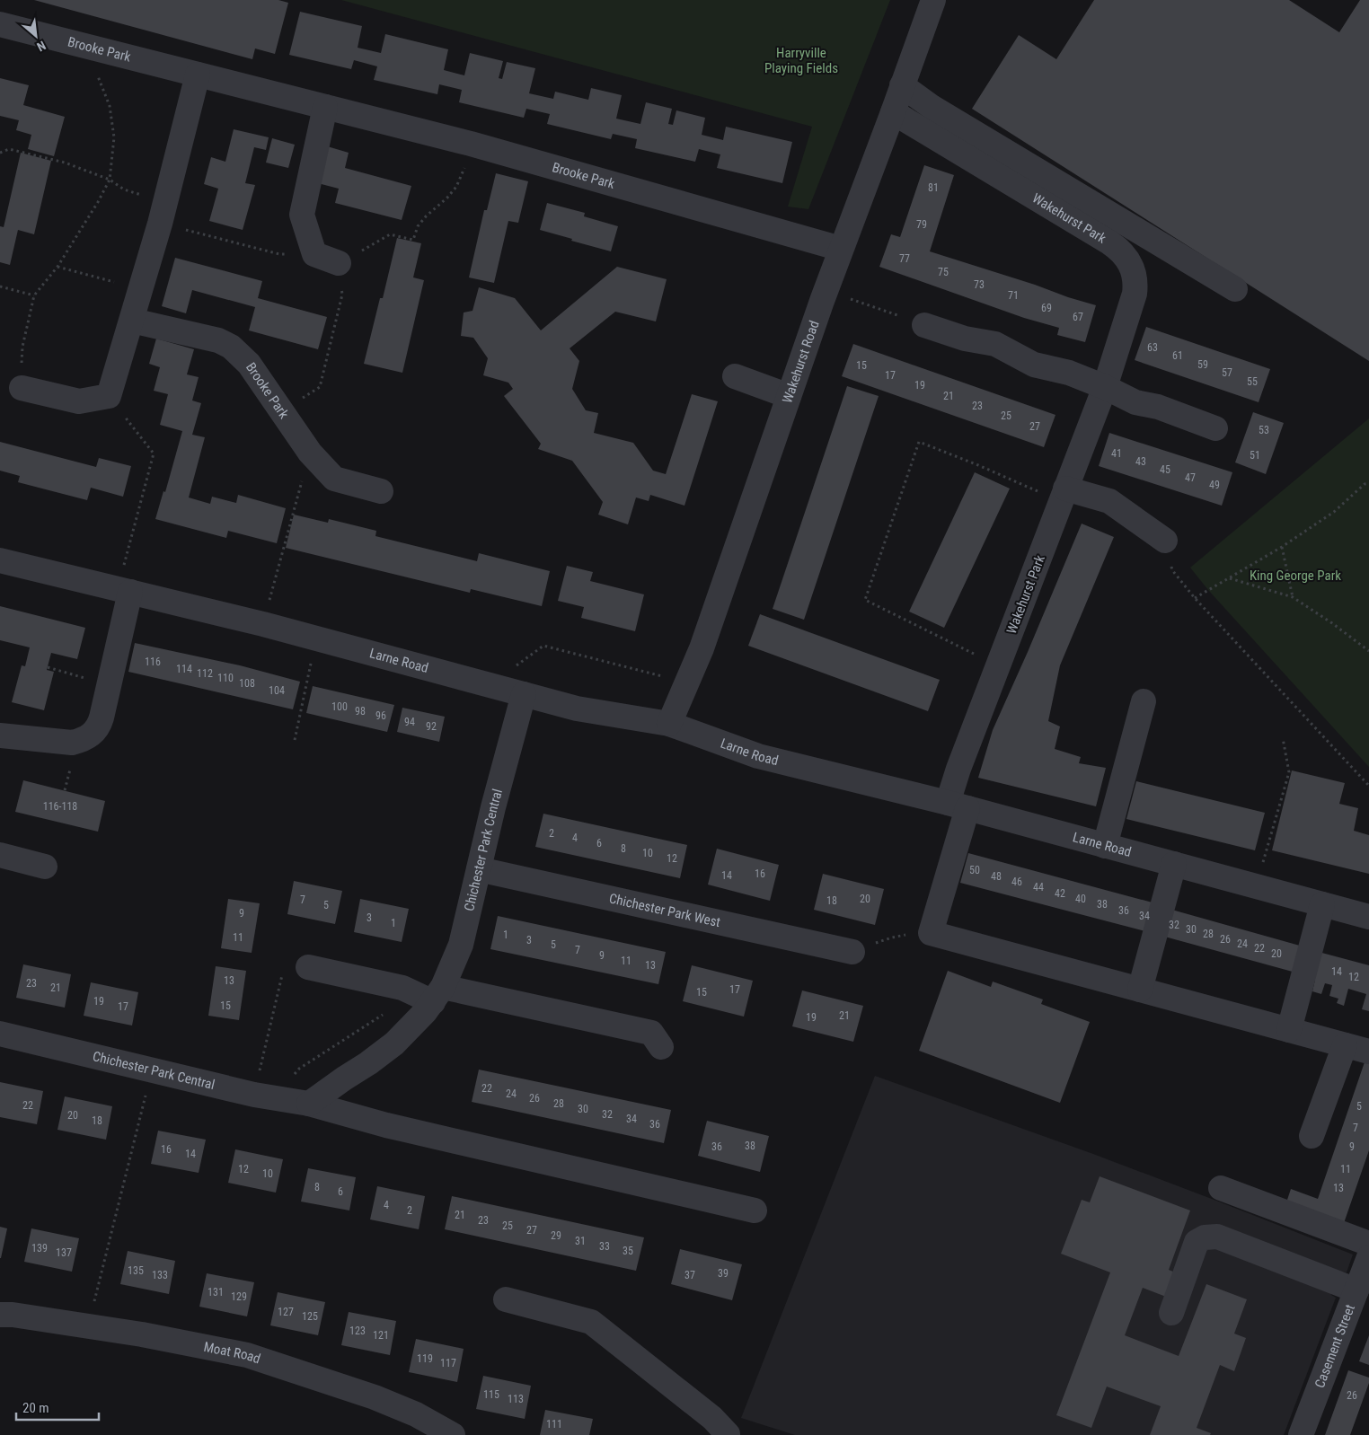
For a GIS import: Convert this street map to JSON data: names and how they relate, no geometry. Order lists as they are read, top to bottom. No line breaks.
{"streets":{"street":["Brooke Park","Wakehurst Park","Wakehurst Road","Larne Road","Chichester Park Central","Chichester Park West","Casement Street","Moat Road"]},"crossings":[["Brooke Park","Wakehurst Road"],["Wakehurst Park","Wakehurst Road"],["Wakehurst Park","Larne Road"],["Wakehurst Road","Larne Road"],["Larne Road","Chichester Park Central"],["Chichester Park Central","Chichester Park West"]],"parks":["Harryville Playing Fields","King George Park"],"house_numbers":["81","79","77","75","73","71","69","67","63","61","59","15","57","17","55","19","21","23","25","27","53","41","51","43","45","47","49","116","114","112","110","108","104","100","98","96","94","92","116-118","2","4","6","8","10","12","50","16","14","48","46","44","42","20","40","7","18","38","5","36","9","34","3","1","32","30","28","1","11","26","3","24","5","22","7","20","9","11","13","14","12","13","23","21","17","15","19","15","17","21","19","22","24","26","28","22","5","30","32","20","34","18","36","7","38","36","9","16","14","12","11","10","8","13","6","4","2","21","23","25","27","29","31","33","139","35","137","135","39","133","37","131","129","127","125","123","121","119","117","115","26","113","111"],"scale_bar":"20 m","north":"bottom right"}
